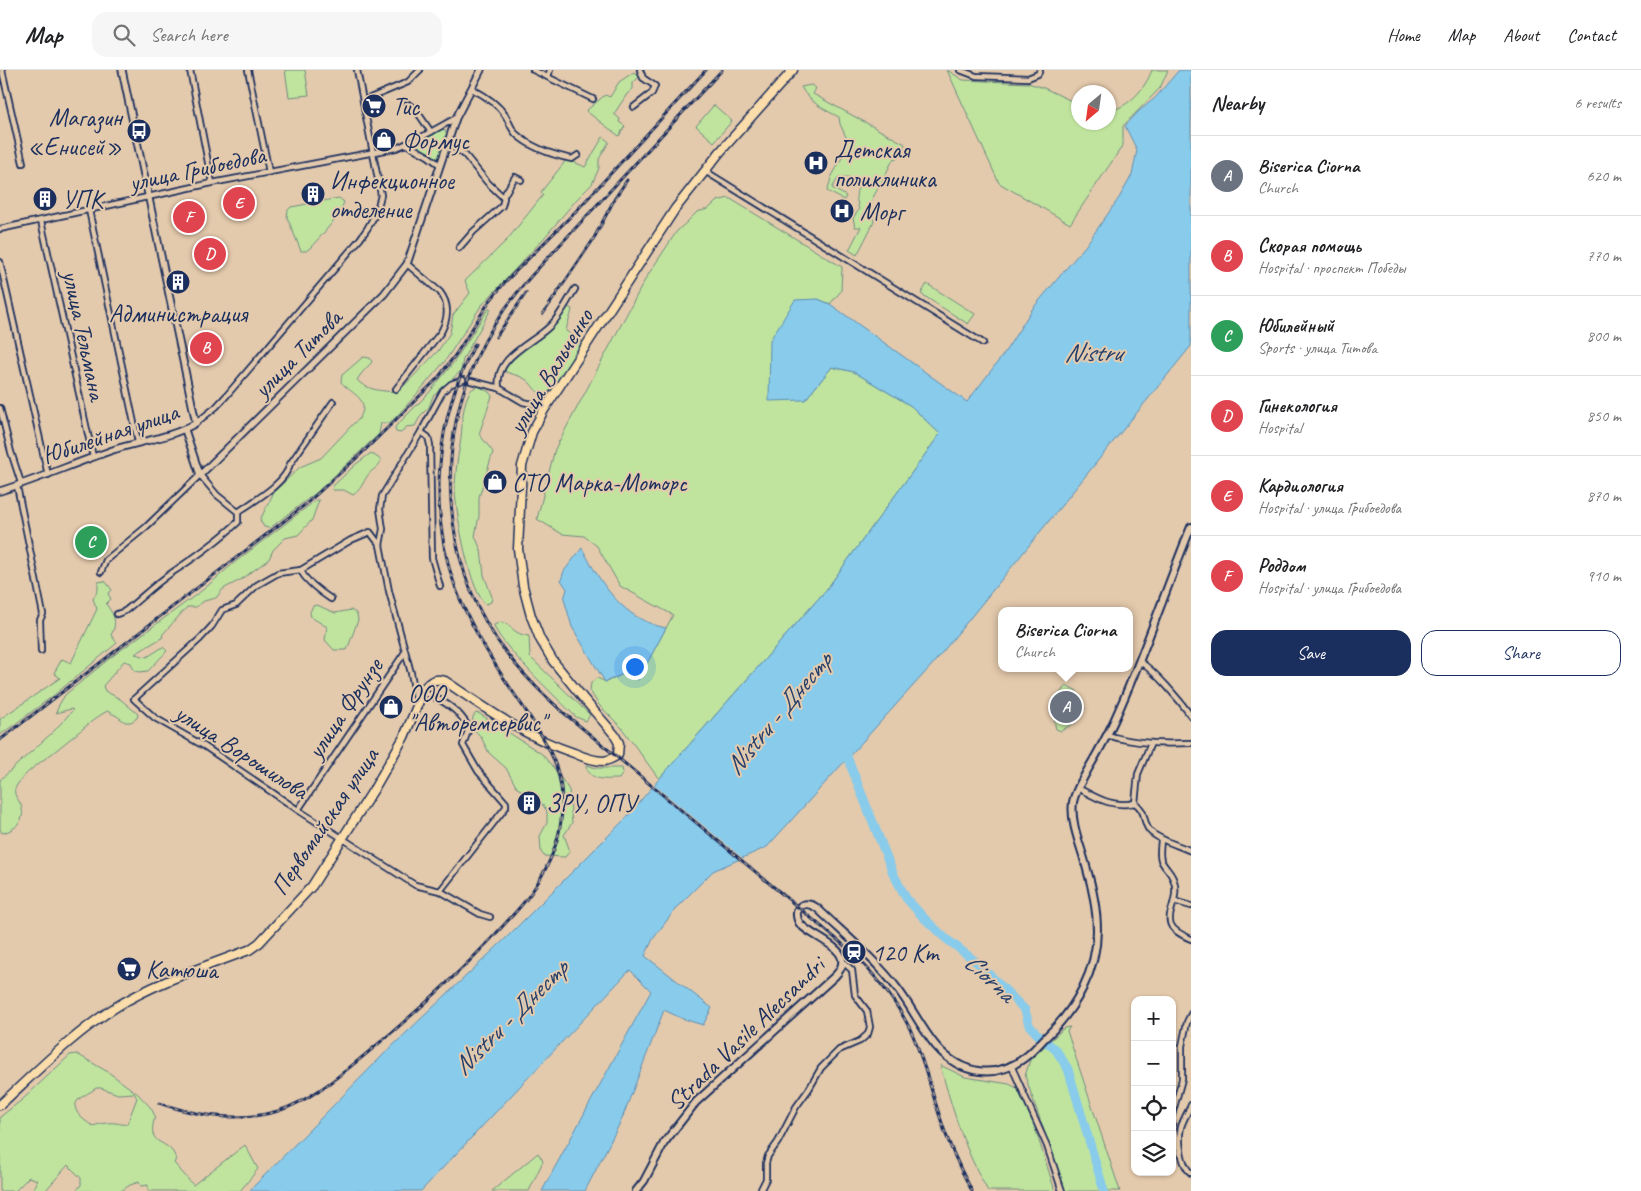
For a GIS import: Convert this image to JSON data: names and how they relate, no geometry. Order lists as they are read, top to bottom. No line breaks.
{"streets":{"main road":["улица Вальченко","Первомайская улица","Strada Vasile Alecsandri"],"street":["улица Грибоедова","улица Тельмана","улица Титова","Юбилейная улица","улица Фрунзе","улица Ворошилова"]},"crossings":[["улица Грибоедова","улица Тельмана"],["улица Грибоедова","Юбилейная улица"],["улица Тельмана","Юбилейная улица"],["улица Вальченко","Первомайская улица"],["улица Фрунзе","улица Ворошилова"],["улица Ворошилова","Первомайская улица"]],"water":["Nistru","Nistru - Днестр","Ciorna"],"places":{"supermarket":["Тис","Катюша"],"bus stop":["Магазин «Енисей»"],"shop":["Формус","СТО Марка-Моторс","ООО \"Авторемсервис\""],"hospital":["Детская поликлиника","Морг"],"building":["Инфекционное отделение","УПК","Администрация","ЗРУ, ОПУ"],"station":["120 Km"]},"north":"bottom left","page":{"header":"Map","search":"Search here","nav":["Home","Map","About","Contact"],"heading":["Nearby","6 results"],"list":[{"mark":"A","name":"Biserica Ciorna","note":"Church","value":"620 m"},{"mark":"B","name":"Скорая помощь","note":"Hospital · проспект Победы","value":"770 m"},{"mark":"C","name":"Юбилейный","note":"Sports · улица Титова","value":"800 m"},{"mark":"D","name":"Гинекология","note":"Hospital","value":"850 m"},{"mark":"E","name":"Кардиология","note":"Hospital · улица Грибоедова","value":"870 m"},{"mark":"F","name":"Роддом","note":"Hospital · улица Грибоедова","value":"910 m"}],"pins":["E","F","D","B","C","A"],"popup":["Biserica Ciorna","Church"],"buttons":["Save","Share"],"map_buttons":["+","−"]}}
